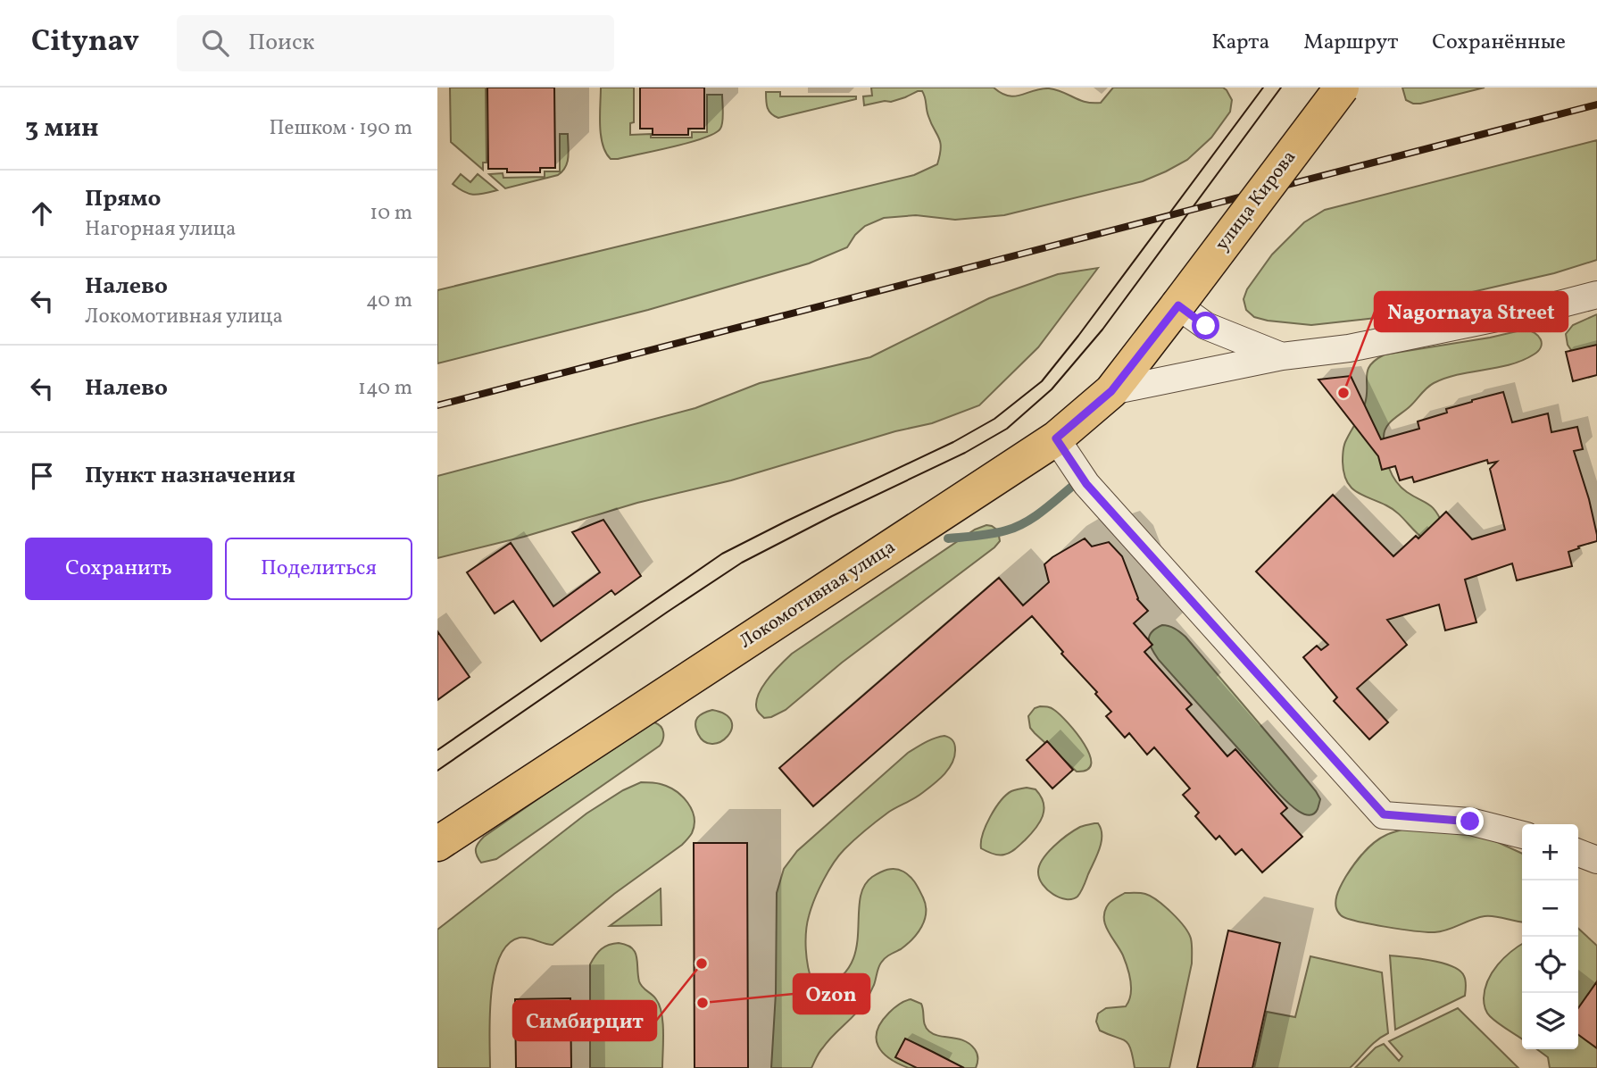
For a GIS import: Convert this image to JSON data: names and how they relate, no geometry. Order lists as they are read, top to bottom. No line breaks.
{"streets":{"main road":["улица Кирова","Локомотивная улица"]},"crossings":[["улица Кирова","Локомотивная улица"]],"places":["Nagornaya Street","Симбирцит","Ozon"],"page":{"header":"Citynav","search":"Поиск","nav":["Карта","Маршрут","Сохранённые"],"heading":["3 мин","Пешком · 190 m"],"list":[["Прямо","Нагорная улица","10 m"],["Налево","Локомотивная улица","40 m"],["Налево","140 m"],"Пункт назначения"],"buttons":["Сохранить","Поделиться"],"map_buttons":["+","−"]}}
